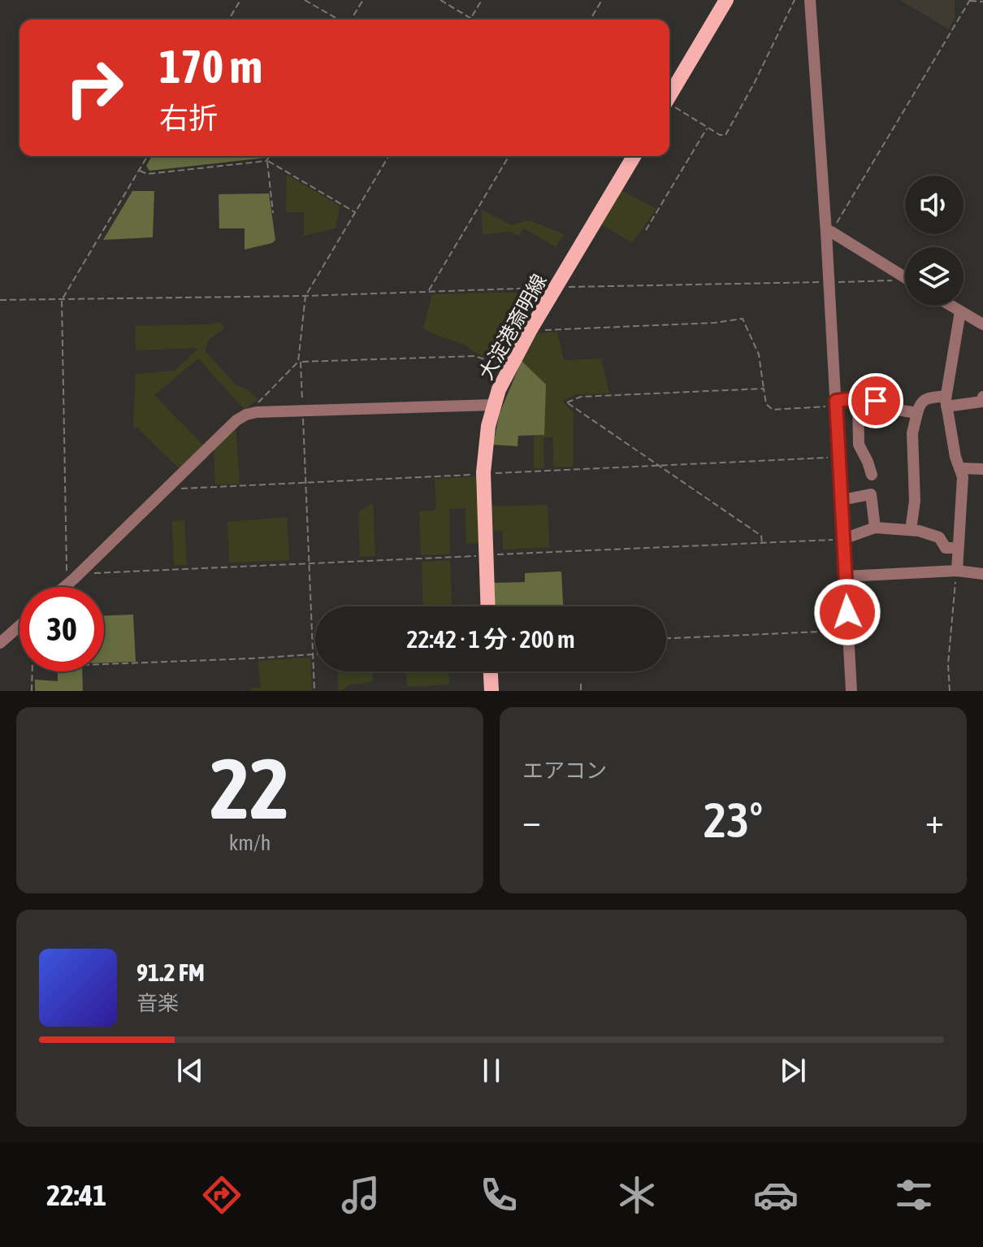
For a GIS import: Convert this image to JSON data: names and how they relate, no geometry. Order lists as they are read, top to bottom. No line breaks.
{"streets":{"main road":["大淀港斎明線"]},"page":{"turn":["170 m","右折"],"limit":"30","trip":"22:42 · 1 分 · 200 m","tile":[["22","km/h"],"エアコン"],"heat":["−","23°","+"],"song":["91.2 FM","音楽"],"tabs":"22:41"}}
